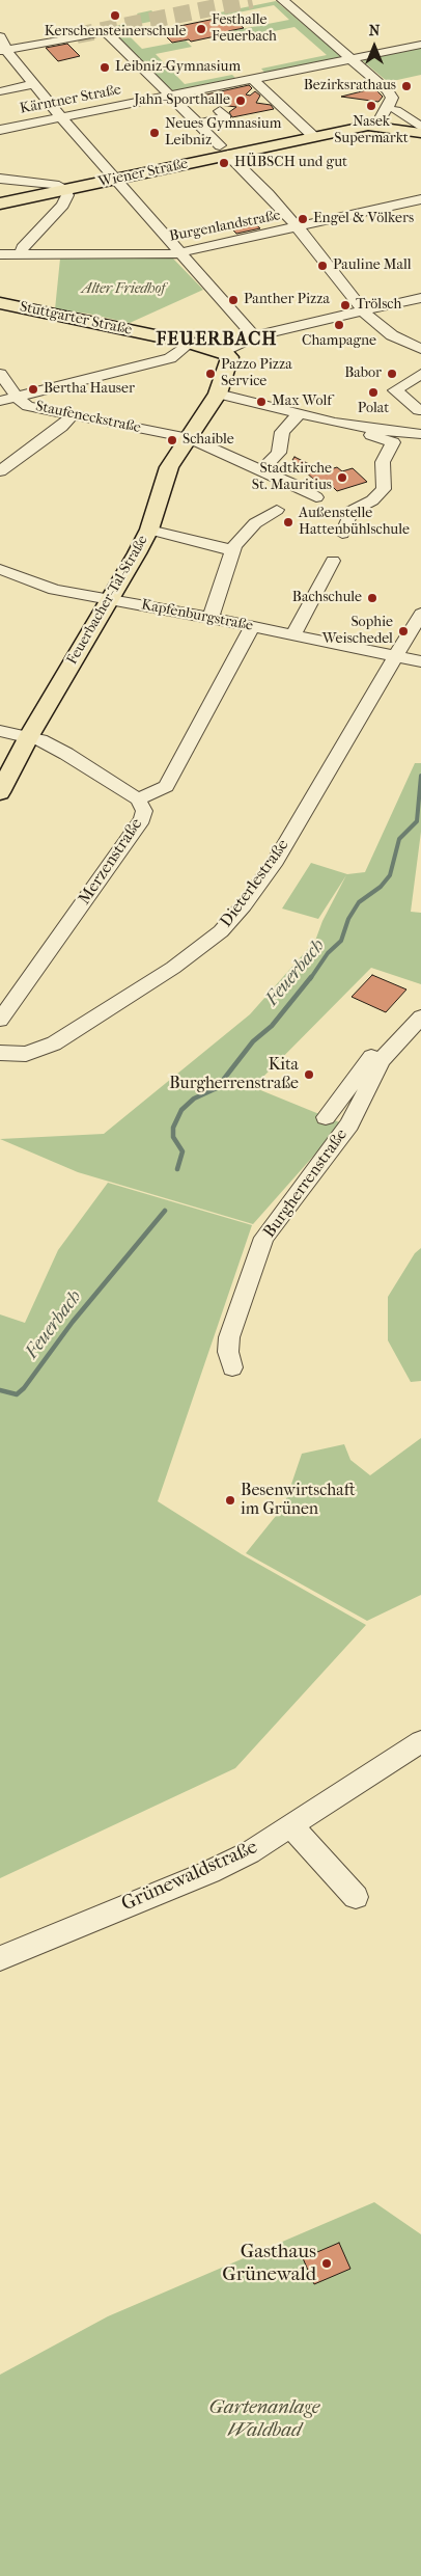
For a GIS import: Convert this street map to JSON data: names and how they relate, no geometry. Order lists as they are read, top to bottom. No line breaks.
{"streets":{"main road":["Wiener Straße","Stuttgarter Straße","Feuerbacher-Tal-Straße"],"street":["Kärntner Straße","Burgenlandstraße","Staufeneckstraße","Kapfenburgstraße","Merzenstraße","Dieterlestraße","Burgherrenstraße","Grünewaldstraße"]},"crossings":[["Stuttgarter Straße","Feuerbacher-Tal-Straße"],["Staufeneckstraße","Feuerbacher-Tal-Straße"],["Feuerbacher-Tal-Straße","Kapfenburgstraße"],["Kapfenburgstraße","Merzenstraße"],["Kapfenburgstraße","Dieterlestraße"]],"districts":["FEUERBACH"],"water":["Feuerbach"],"parks":["Alter Friedhof","Gartenanlage Waldbad"],"places":["Kerschensteinerschule","Festhalle Feuerbach","Leibniz-Gymnasium","Bezirksrathaus","Jahn-Sporthalle","Nasek Supermarkt","Neues Gymnasium Leibniz","HÜBSCH und gut","Engel & Völkers","Pauline Mall","Panther Pizza","Trölsch","Champagne","Pazzo Pizza Service","Babor","Bertha Hauser","Polat","Max Wolf","Schaible","Stadtkirche St. Mauritius","Außenstelle Hattenbühlschule","Bachschule","Sophie Weischedel","Kita Burgherrenstraße","Besenwirtschaft im Grünen","Gasthaus Grünewald"],"north":"top"}
